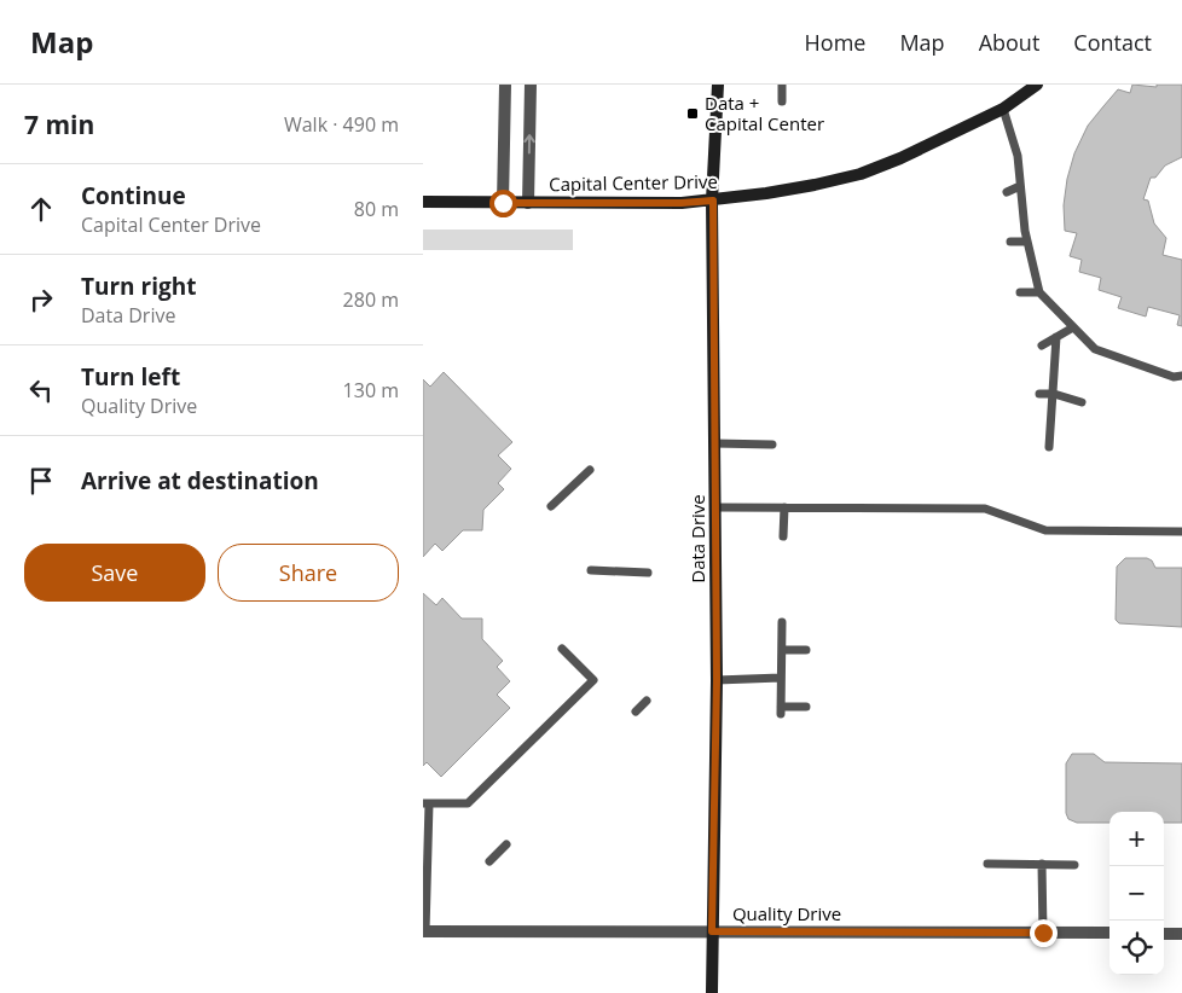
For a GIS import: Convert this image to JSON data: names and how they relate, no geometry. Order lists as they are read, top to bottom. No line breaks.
{"streets":{"street":["Capital Center Drive","Data Drive","Quality Drive"]},"crossings":[["Capital Center Drive","Data Drive"],["Data Drive","Quality Drive"]],"places":{"transit":["Data + Capital Center"]},"page":{"header":"Map","nav":["Home","Map","About","Contact"],"heading":["7 min","Walk · 490 m"],"list":[["Continue","Capital Center Drive","80 m"],["Turn right","Data Drive","280 m"],["Turn left","Quality Drive","130 m"],"Arrive at destination"],"buttons":["Save","Share"],"map_buttons":["+","−"]}}
